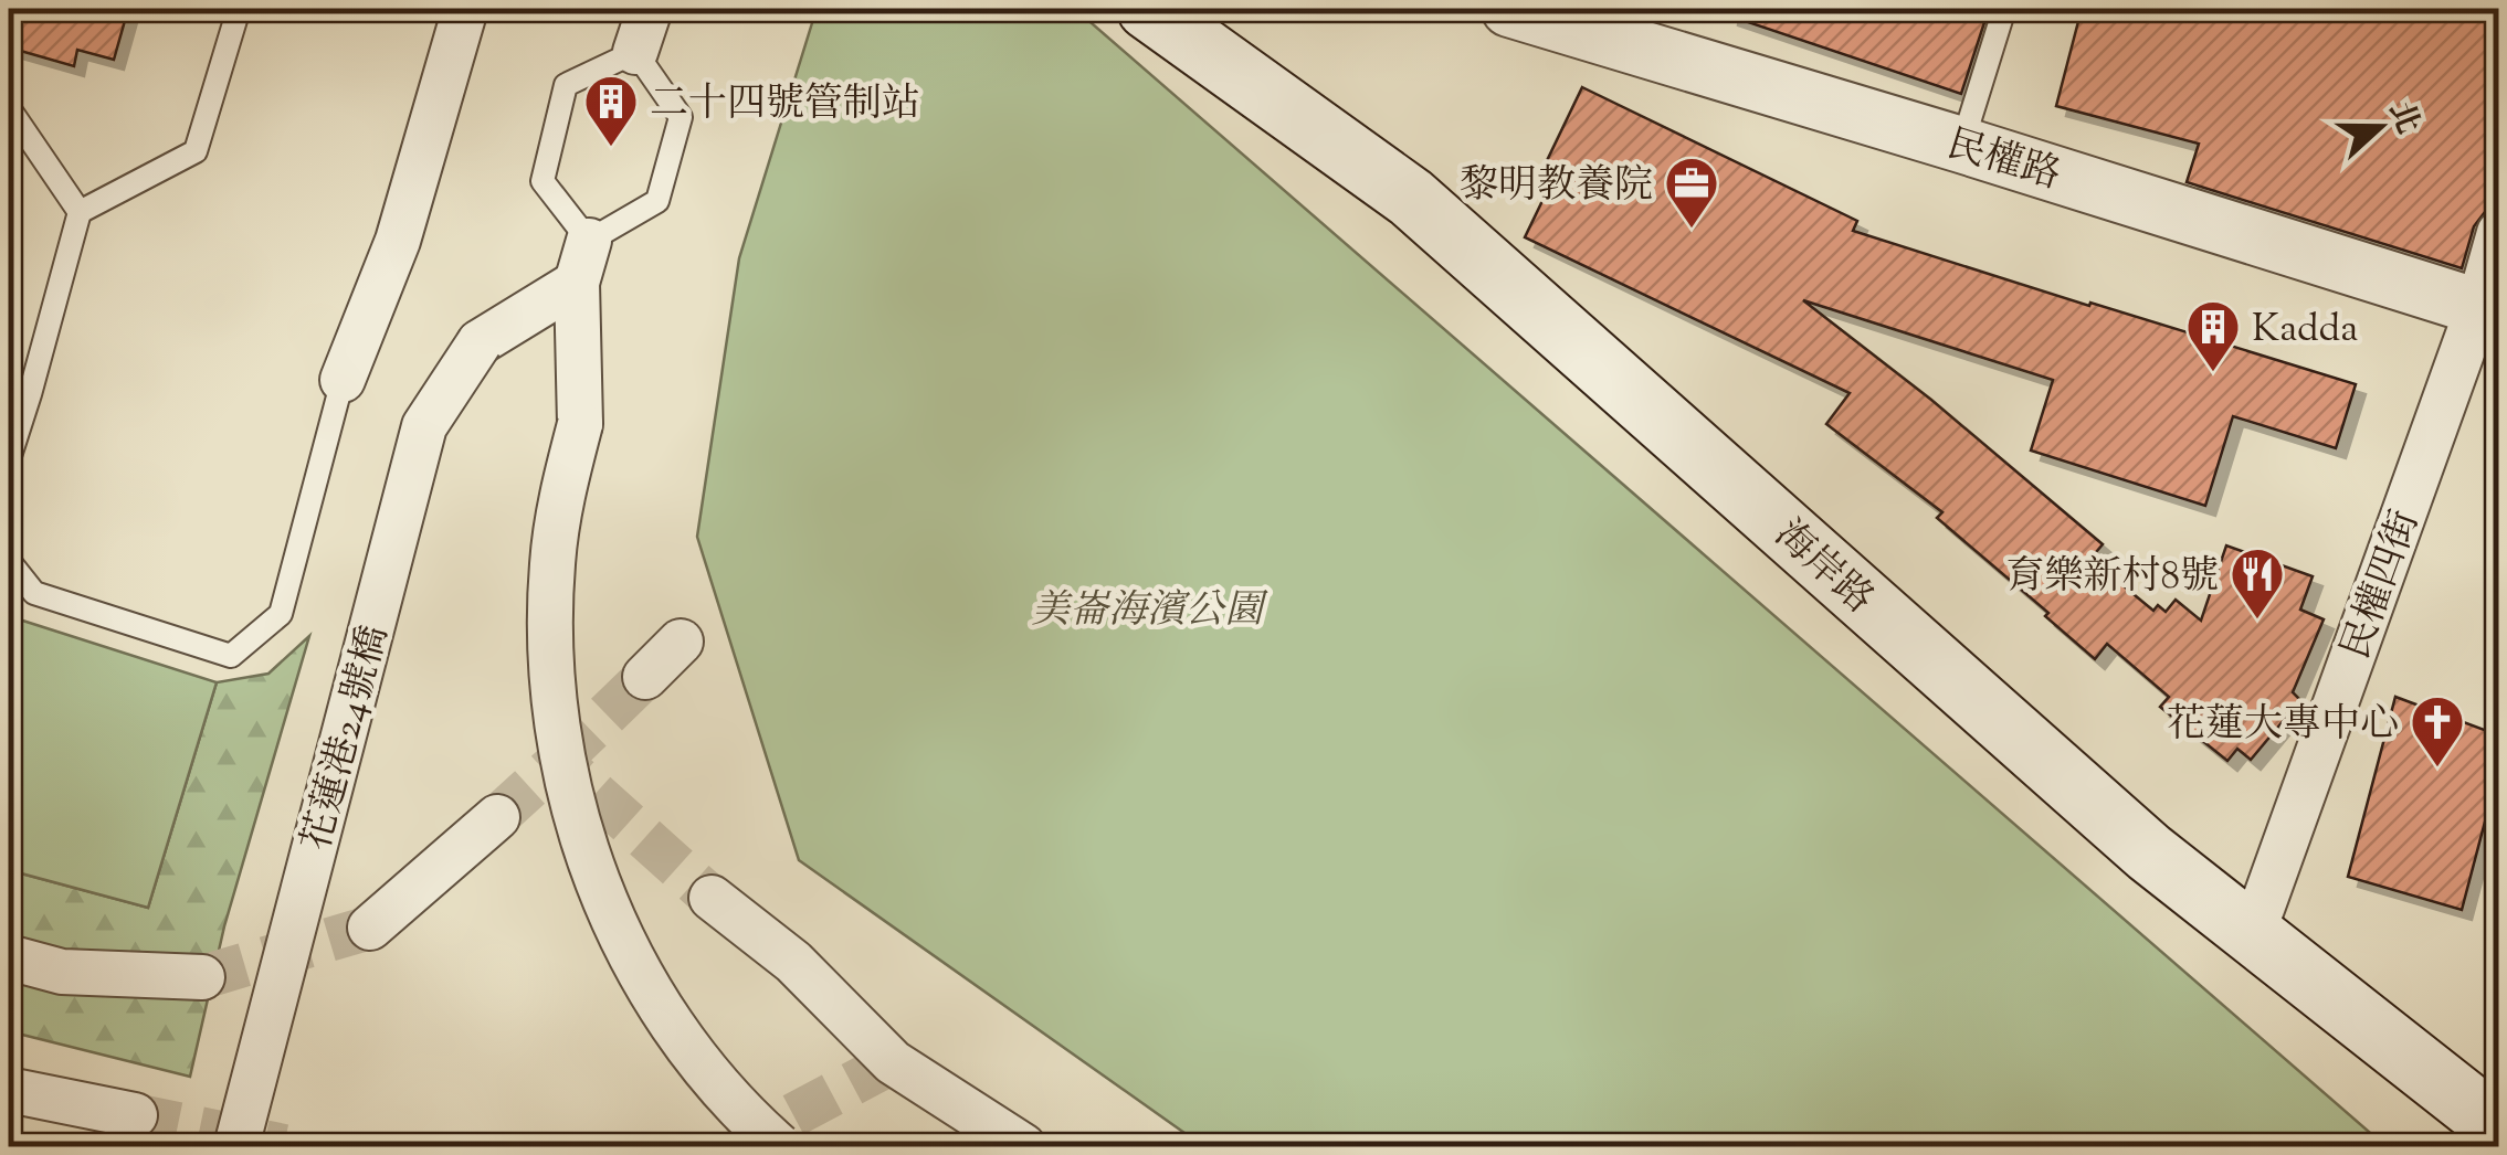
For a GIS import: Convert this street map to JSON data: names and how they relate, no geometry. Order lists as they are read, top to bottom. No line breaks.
{"streets":{"main road":["海岸路"],"street":["民權路","民權四街","花蓮港24號橋"]},"crossings":[["民權路","民權四街"],["海岸路","民權四街"]],"parks":["美崙海濱公園"],"places":{"building":["二十四號管制站","Kadda"],"office":["黎明教養院"],"restaurant":["育樂新村8號"],"church":["花蓮大專中心"]},"north":"right"}
